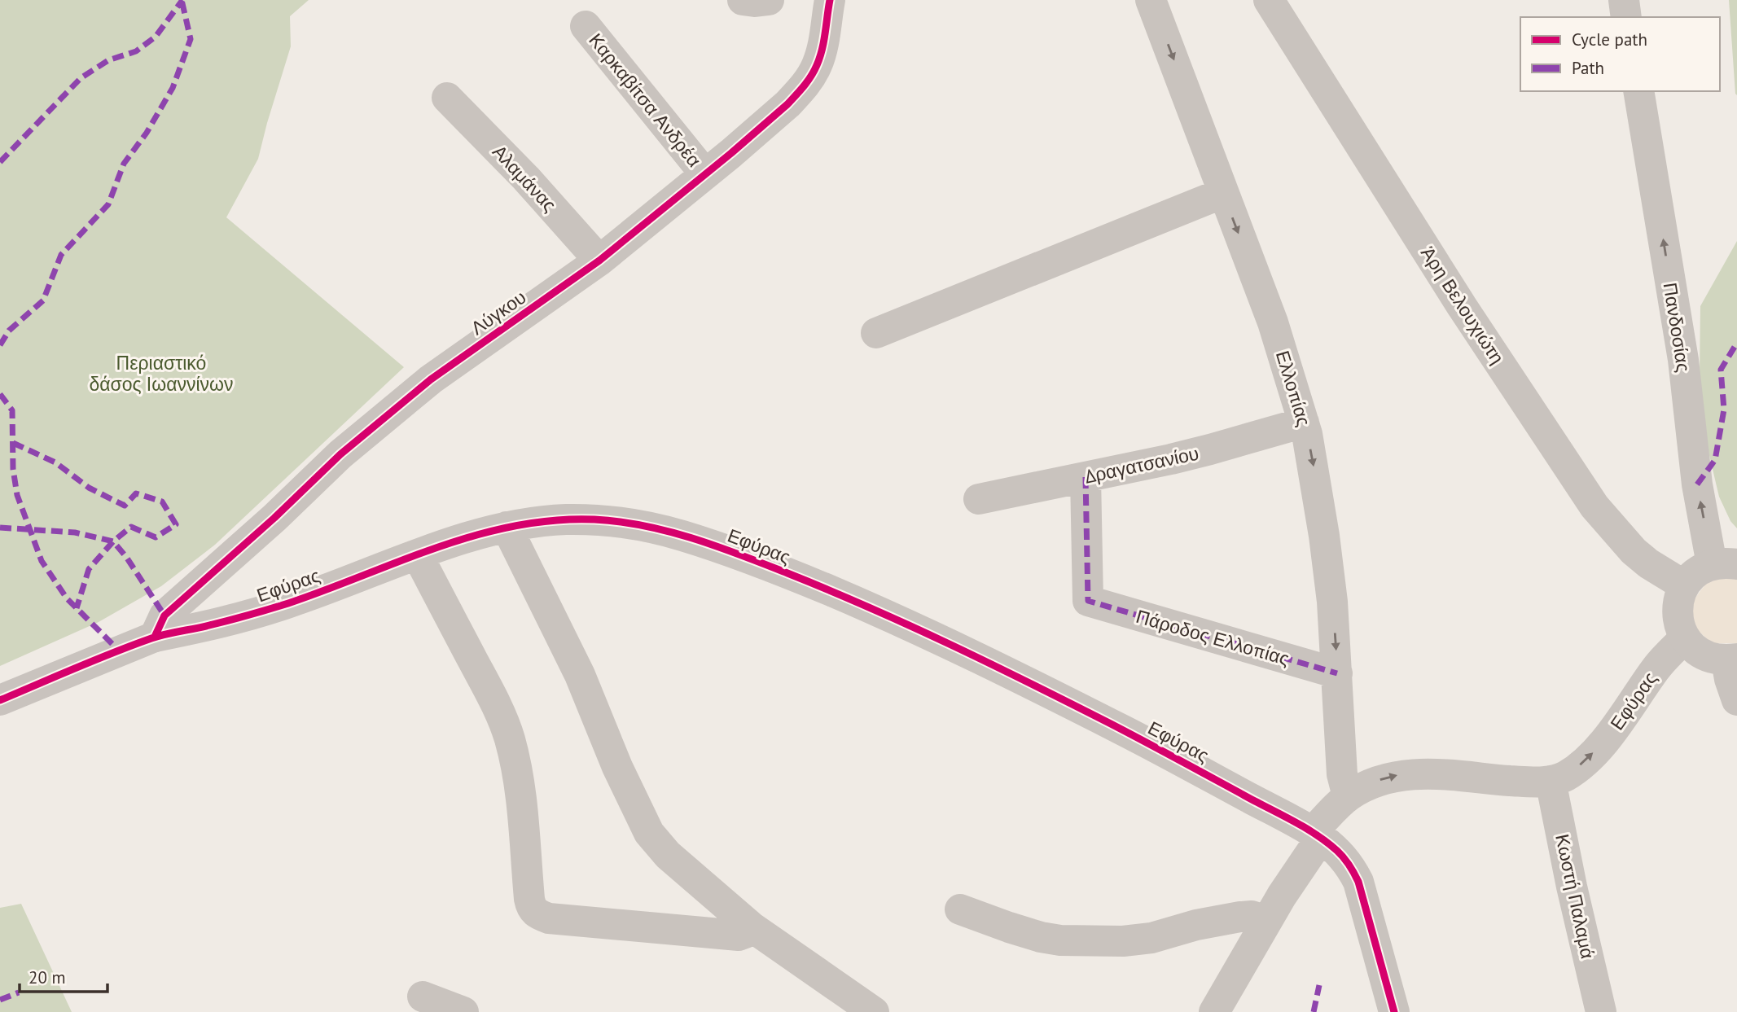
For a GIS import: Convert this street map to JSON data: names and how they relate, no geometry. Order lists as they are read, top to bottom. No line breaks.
{"streets":{"street":["Καρκαβίτσα Ανδρέα","Αλαμάνας","Άρη Βελουχιώτη","Λύγκου","Πανδοσίας","Ελλοπίας","Δραγατσανίου","Εφύρας","Πάροδος Ελλοπίας","Κωστή Παλαμά"]},"crossings":[["Καρκαβίτσα Ανδρέα","Λύγκου"],["Αλαμάνας","Λύγκου"],["Λύγκου","Εφύρας"],["Ελλοπίας","Δραγατσανίου"],["Ελλοπίας","Εφύρας"],["Ελλοπίας","Πάροδος Ελλοπίας"],["Δραγατσανίου","Πάροδος Ελλοπίας"],["Εφύρας","Κωστή Παλαμά"]],"one_way":["Πανδοσίας","Ελλοπίας"],"parks":["Περιαστικό δάσος Ιωαννίνων"],"legend":["Cycle path","Path"],"scale_bar":"20 m"}
